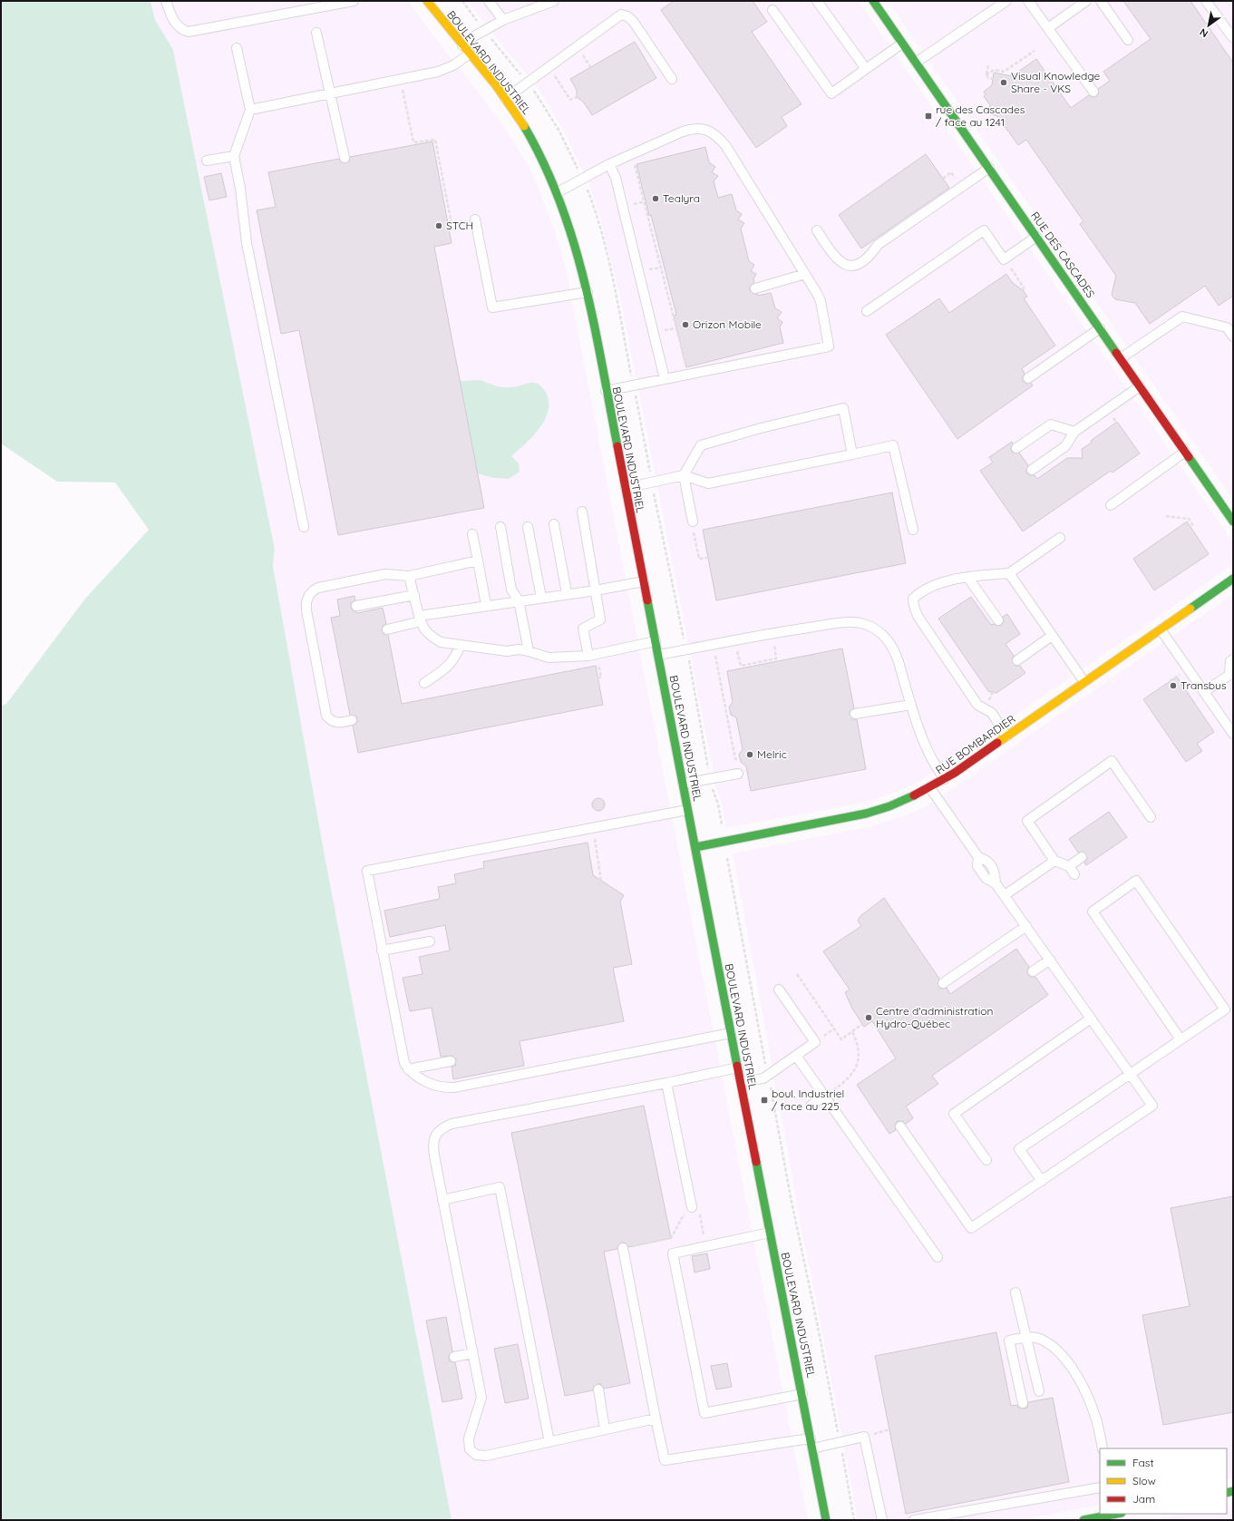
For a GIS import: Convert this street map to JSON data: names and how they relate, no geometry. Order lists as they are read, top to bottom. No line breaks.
{"streets":{"street":["BOULEVARD INDUSTRIEL","RUE DES CASCADES","RUE BOMBARDIER"]},"crossings":[["BOULEVARD INDUSTRIEL","RUE BOMBARDIER"]],"places":{"other":["Visual Knowledge Share - VKS","Tealyra","STCH","Orizon Mobile","Transbus","Melric","Centre d'administration Hydro-Québec"],"transit":["rue des Cascades / face au 1241","boul. Industriel / face au 225"]},"legend":["Fast","Slow","Jam"],"north":"bottom left"}
